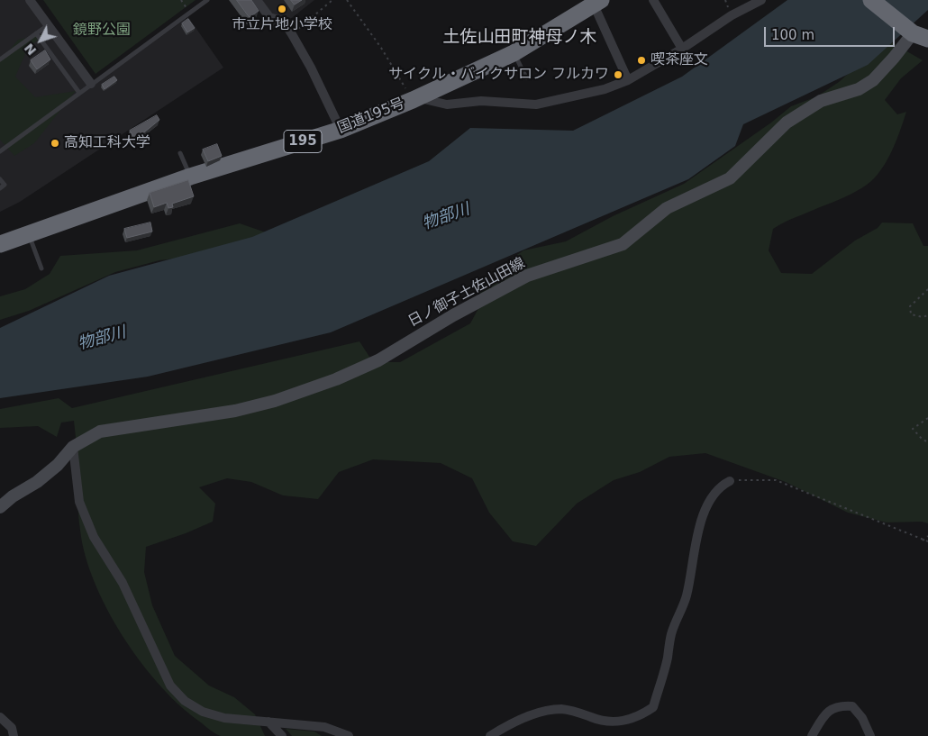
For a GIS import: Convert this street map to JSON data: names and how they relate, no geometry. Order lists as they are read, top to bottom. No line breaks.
{"streets":{"highway":["国道195号","195"],"main road":["日ノ御子土佐山田線"]},"districts":["土佐山田町神母ノ木"],"water":["物部川"],"parks":["鏡野公園"],"places":["市立片地小学校","喫茶座文","サイクル・バイクサロン フルカワ","高知工科大学"],"scale_bar":"100 m","north":"bottom left"}
